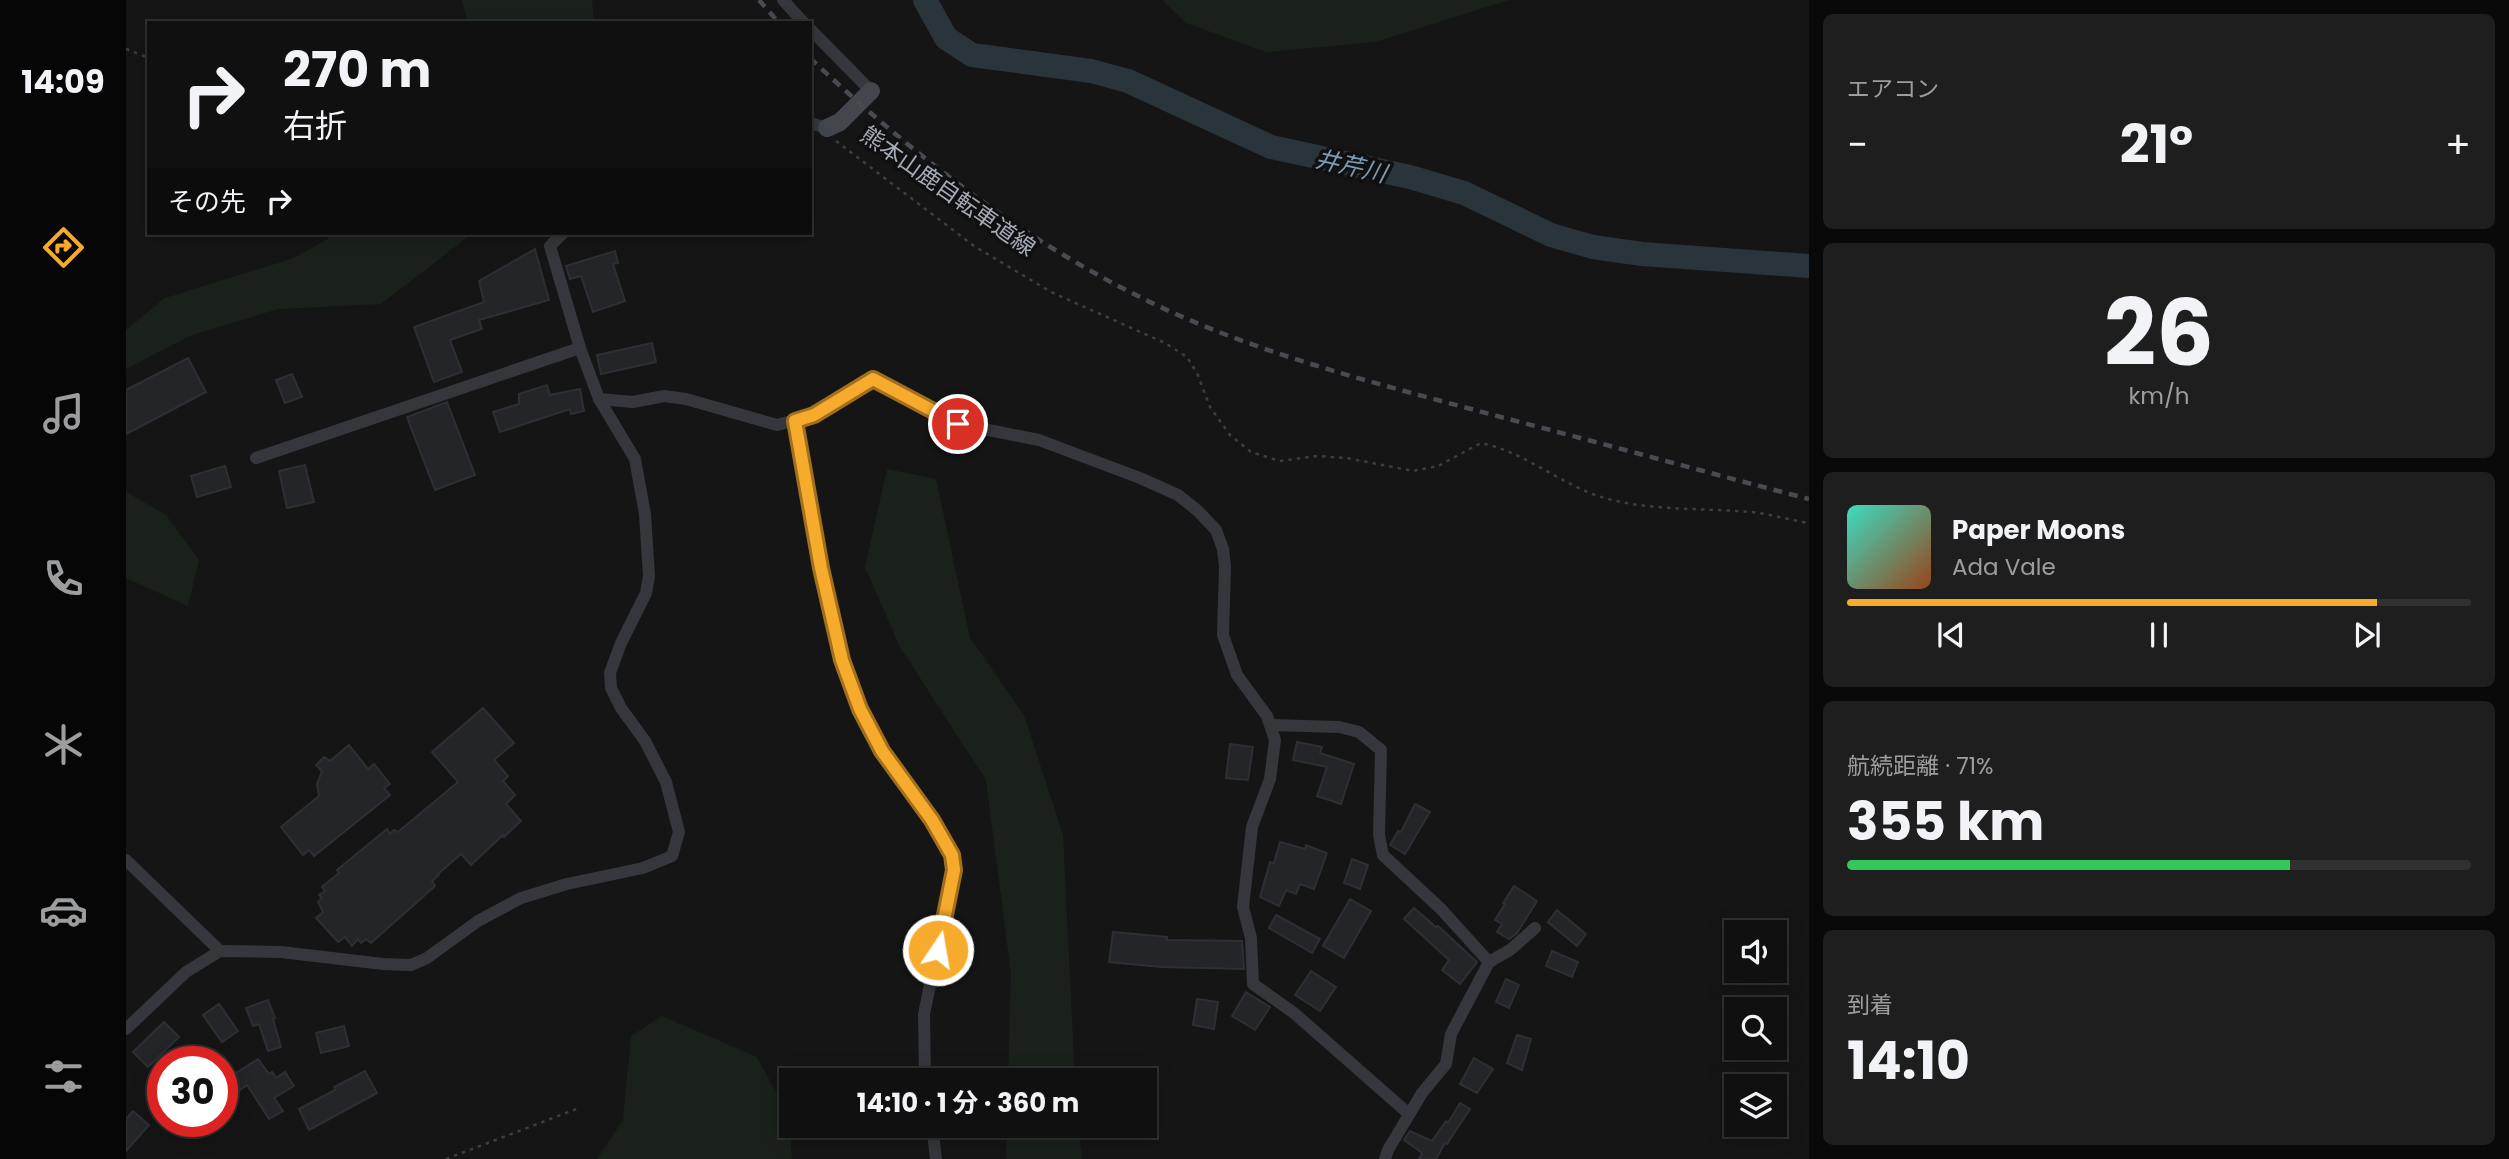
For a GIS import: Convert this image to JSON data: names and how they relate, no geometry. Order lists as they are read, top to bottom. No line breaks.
{"streets":{"main road":["熊本山鹿自転車道線"]},"water":["井芹川"],"page":{"tabs":"14:09","tile":["エアコン",["26","km/h"],["航続距離 · 71%","355 km"],["到着","14:10"]],"turn":["270 m","右折"],"heat":["−","21°","+"],"then":"その先","song":["Paper Moons","Ada Vale"],"limit":"30","trip":"14:10 · 1 分 · 360 m"}}
